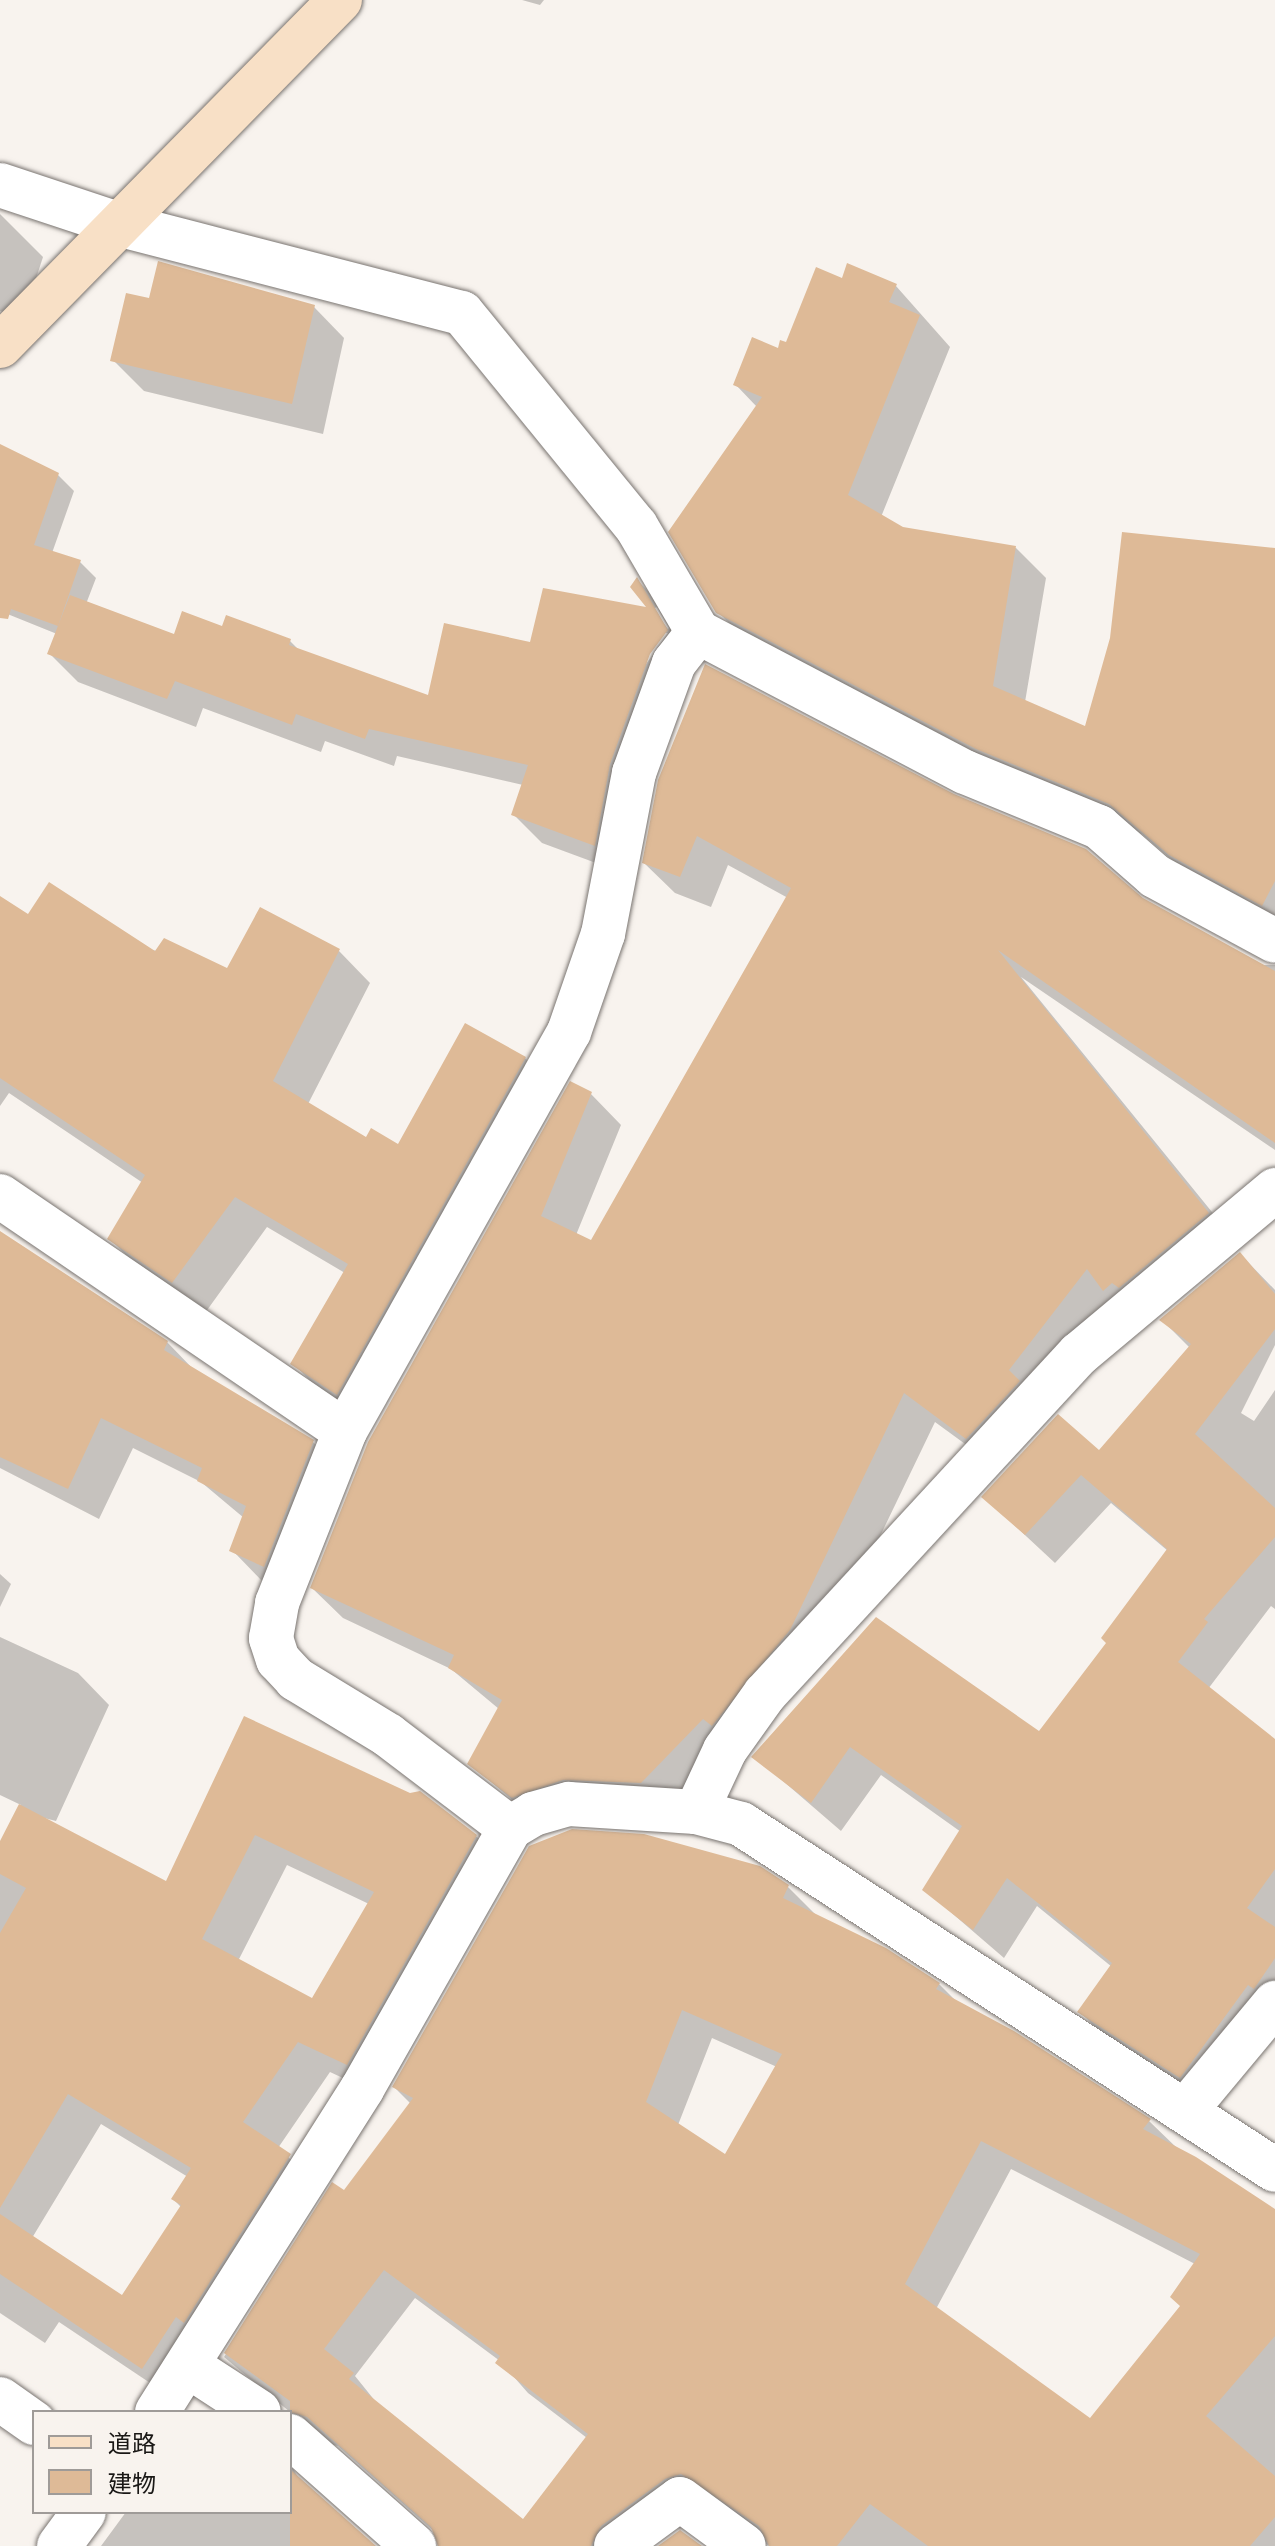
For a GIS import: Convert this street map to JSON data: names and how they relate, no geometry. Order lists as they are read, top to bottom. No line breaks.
{"legend":["道路","建物"]}
